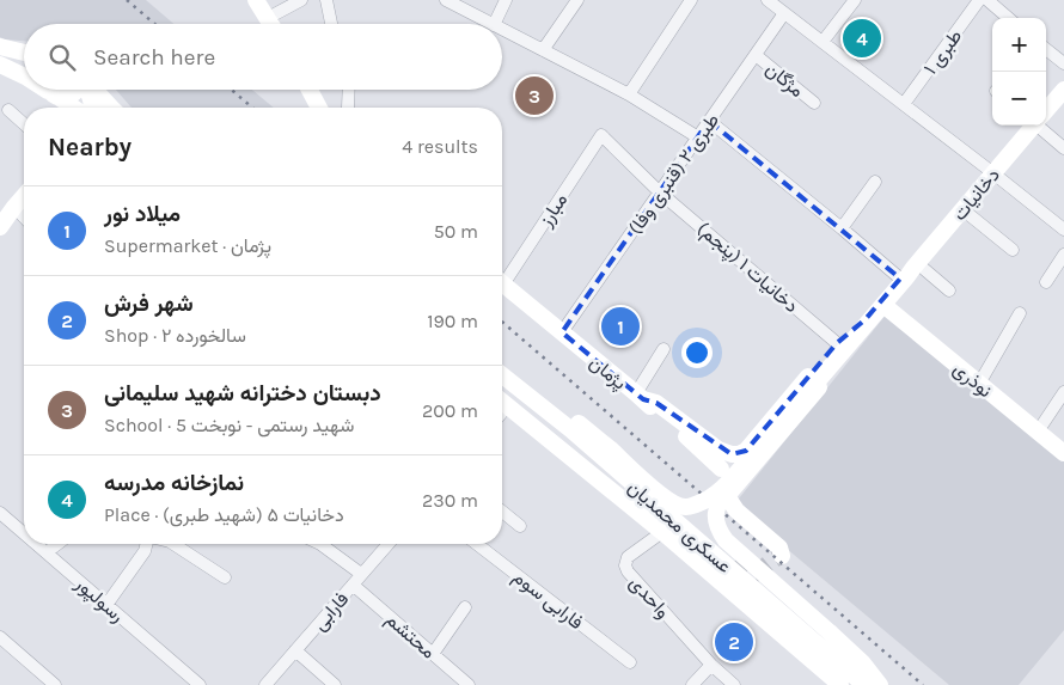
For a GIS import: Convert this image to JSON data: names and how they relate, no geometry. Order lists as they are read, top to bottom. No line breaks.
{"streets":{"main road":["دخانیات","پژمان","نوذری","عسکری محمدیان"],"street":["طبری ۱","مژگان","طبری ۲ (قنبری وفا)","مبارز","دخانیات ۱ (پنجم)","واحدی","رسولپور","فارابی سوم","فارابی","محتشم"]},"crossings":[["مژگان","طبری ۲ (قنبری وفا)"],["طبری ۲ (قنبری وفا)","دخانیات ۱ (پنجم)"],["طبری ۲ (قنبری وفا)","پژمان"],["دخانیات","نوذری"],["مبارز","دخانیات ۱ (پنجم)"],["عسکری محمدیان","واحدی"],["فارابی","محتشم"]],"page":{"pins":["4","3","1","2"],"map_buttons":["+","−"],"search":"Search here","heading":["Nearby","4 results"],"list":[{"mark":"1","name":"میلاد نور","note":"Supermarket · پژمان","value":"50 m"},{"mark":"2","name":"شهر فرش","note":"Shop · سالخورده ۲","value":"190 m"},{"mark":"3","name":"دبستان دخترانه شهید سلیمانی","note":"School · شهید رستمی - نوبخت 5","value":"200 m"},{"mark":"4","name":"نمازخانه مدرسه","note":"Place · دخانیات ۵ (شهید طبری)","value":"230 m"}]}}
